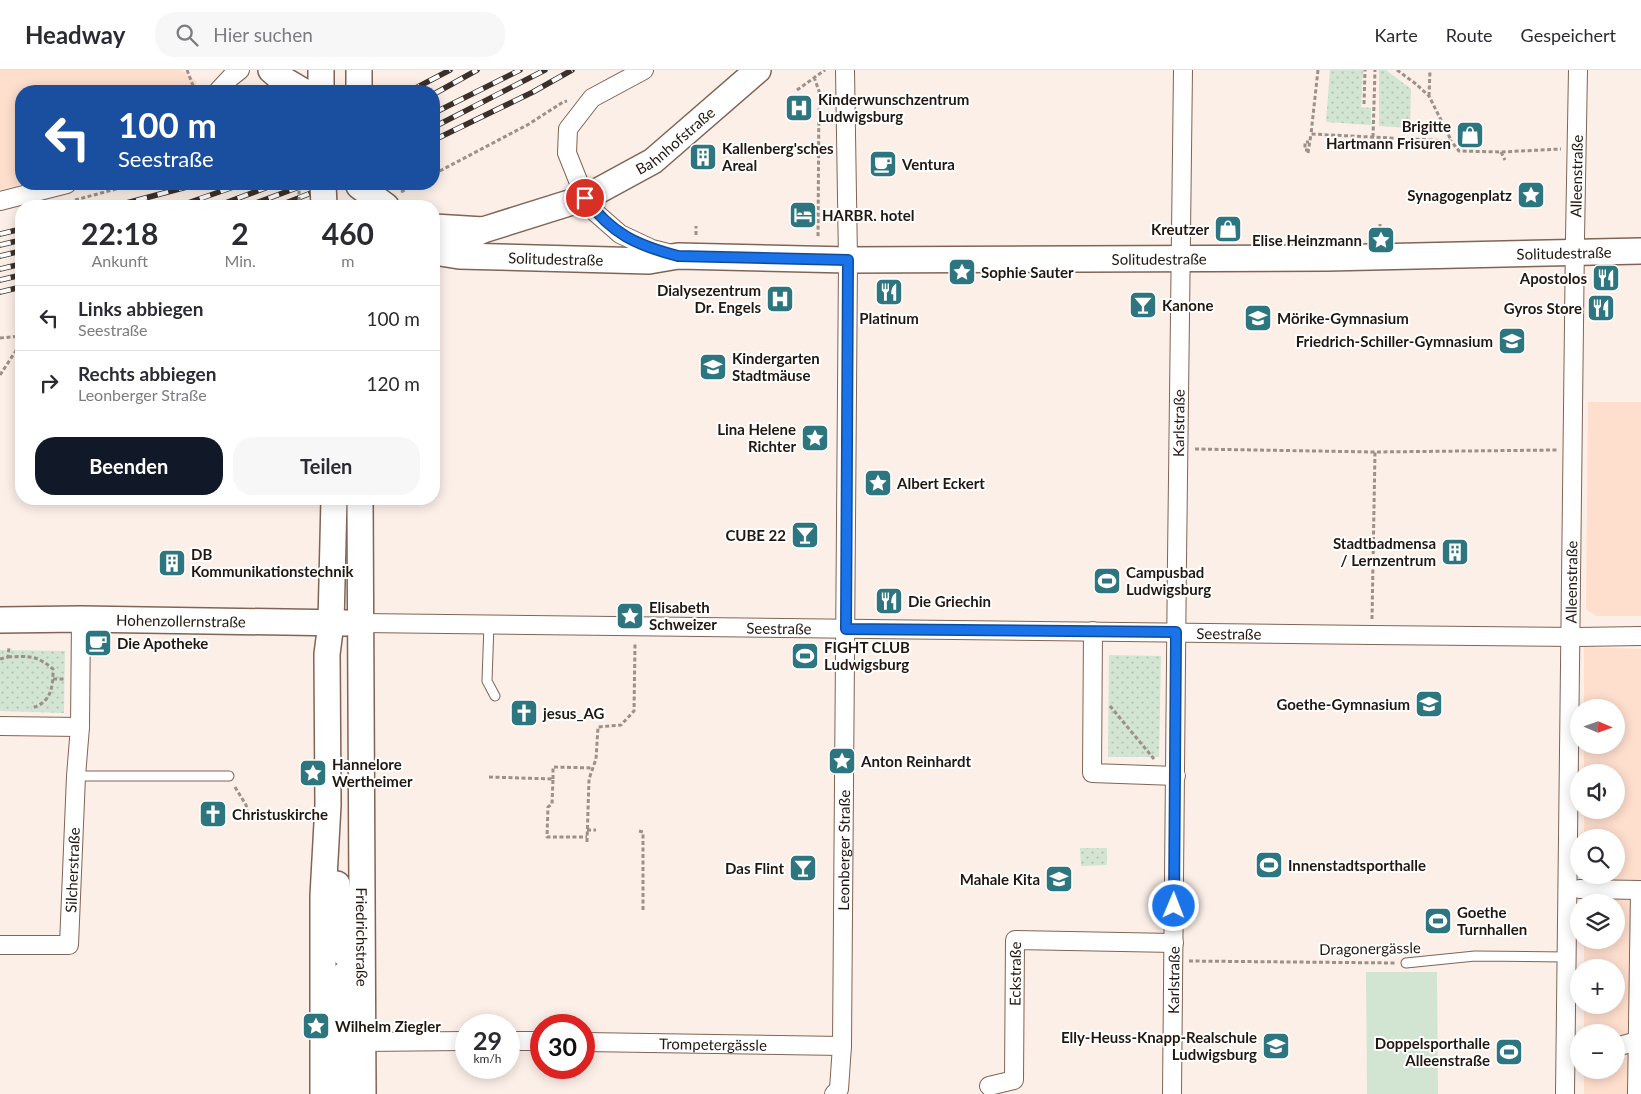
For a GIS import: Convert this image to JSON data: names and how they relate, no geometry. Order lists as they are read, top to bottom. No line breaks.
{"streets":{"main road":["Bahnhofstraße","Solitudestraße","Hohenzollernstraße","Friedrichstraße"],"street":["Alleenstraße","Karlstraße","Seestraße","Leonberger Straße","Silcherstraße","Eckstraße","Trompetergässle"],"lane":["Dragonergässle"]},"crossings":[["Bahnhofstraße","Solitudestraße"],["Alleenstraße","Solitudestraße"],["Alleenstraße","Seestraße"],["Alleenstraße","Dragonergässle"],["Solitudestraße","Karlstraße"],["Solitudestraße","Leonberger Straße"],["Karlstraße","Seestraße"],["Karlstraße","Dragonergässle"],["Karlstraße","Eckstraße"],["Hohenzollernstraße","Seestraße"],["Hohenzollernstraße","Silcherstraße"],["Hohenzollernstraße","Friedrichstraße"],["Seestraße","Leonberger Straße"],["Seestraße","Friedrichstraße"],["Leonberger Straße","Trompetergässle"]],"places":{"hospital":["Kinderwunschzentrum Ludwigsburg","Dialysezentrum Dr. Engels"],"shop":["Brigitte Hartmann Frisuren","Kreutzer"],"building":["Kallenberg'sches Areal","Stadtbadmensa / Lernzentrum","DB Kommunikationstechnik"],"cafe":["Ventura","Die Apotheke"],"place":["Synagogenplatz","Elise Heinzmann","Sophie Sauter","Lina Helene Richter","Albert Eckert","Elisabeth Schweizer","Anton Reinhardt","Hannelore Wertheimer","Wilhelm Ziegler"],"hotel":["HARBR. hotel"],"restaurant":["Apostolos","Platinum","Gyros Store","Die Griechin"],"bar":["Kanone","CUBE 22","Das Flint"],"school or university":["Mörike-Gymnasium","Friedrich-Schiller-Gymnasium","Kindergarten Stadtmäuse","Goethe-Gymnasium","Mahale Kita","Elly-Heuss-Knapp-Realschule Ludwigsburg"],"sports":["Campusbad Ludwigsburg","FIGHT CLUB Ludwigsburg","Innenstadtsporthalle","Goethe Turnhallen","Doppelsporthalle Alleenstraße"],"church":["jesus_AG","Christuskirche"]},"north":"right","page":{"header":"Headway","search":"Hier suchen","nav":["Karte","Route","Gespeichert"],"turn":["100 m","Seestraße"],"eta":["22:18","Ankunft","2","Min.","460","m"],"list":[{"name":"Links abbiegen","note":"Seestraße","value":"100 m"},{"name":"Rechts abbiegen","note":"Leonberger Straße","value":"120 m"}],"buttons":["Beenden","Teilen"],"map_buttons":["+","−"],"speed":"29 km/h","limit":"30"}}
